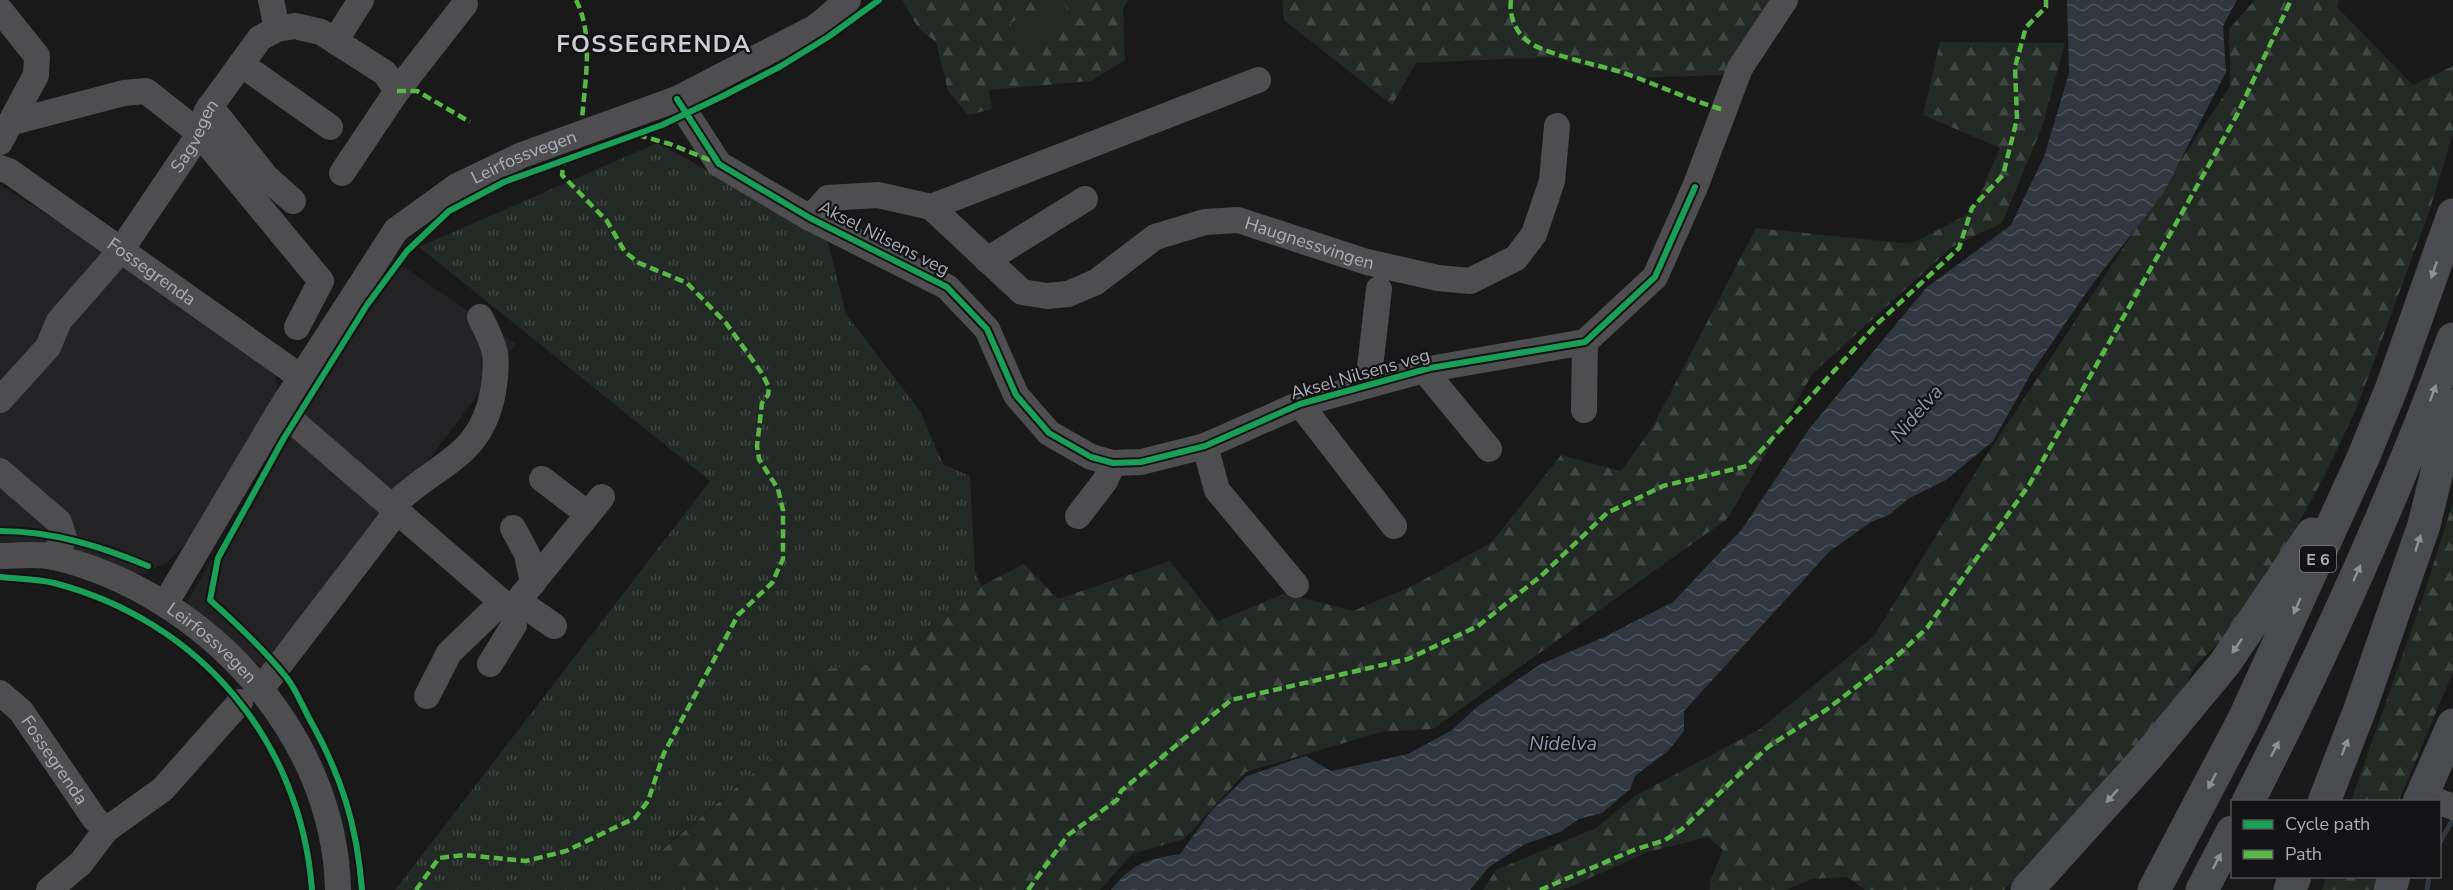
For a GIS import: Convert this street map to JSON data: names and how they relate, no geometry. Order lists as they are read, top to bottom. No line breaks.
{"streets":{"highway":["E 6"],"street":["Sagvegen","Leirfossvegen","Aksel Nilsens veg","Haugnessvingen","Fossegrenda"]},"crossings":[["Sagvegen","Fossegrenda"],["Leirfossvegen","Aksel Nilsens veg"],["Leirfossvegen","Fossegrenda"]],"districts":["FOSSEGRENDA"],"water":["Nidelva"],"legend":["Cycle path","Path"]}
